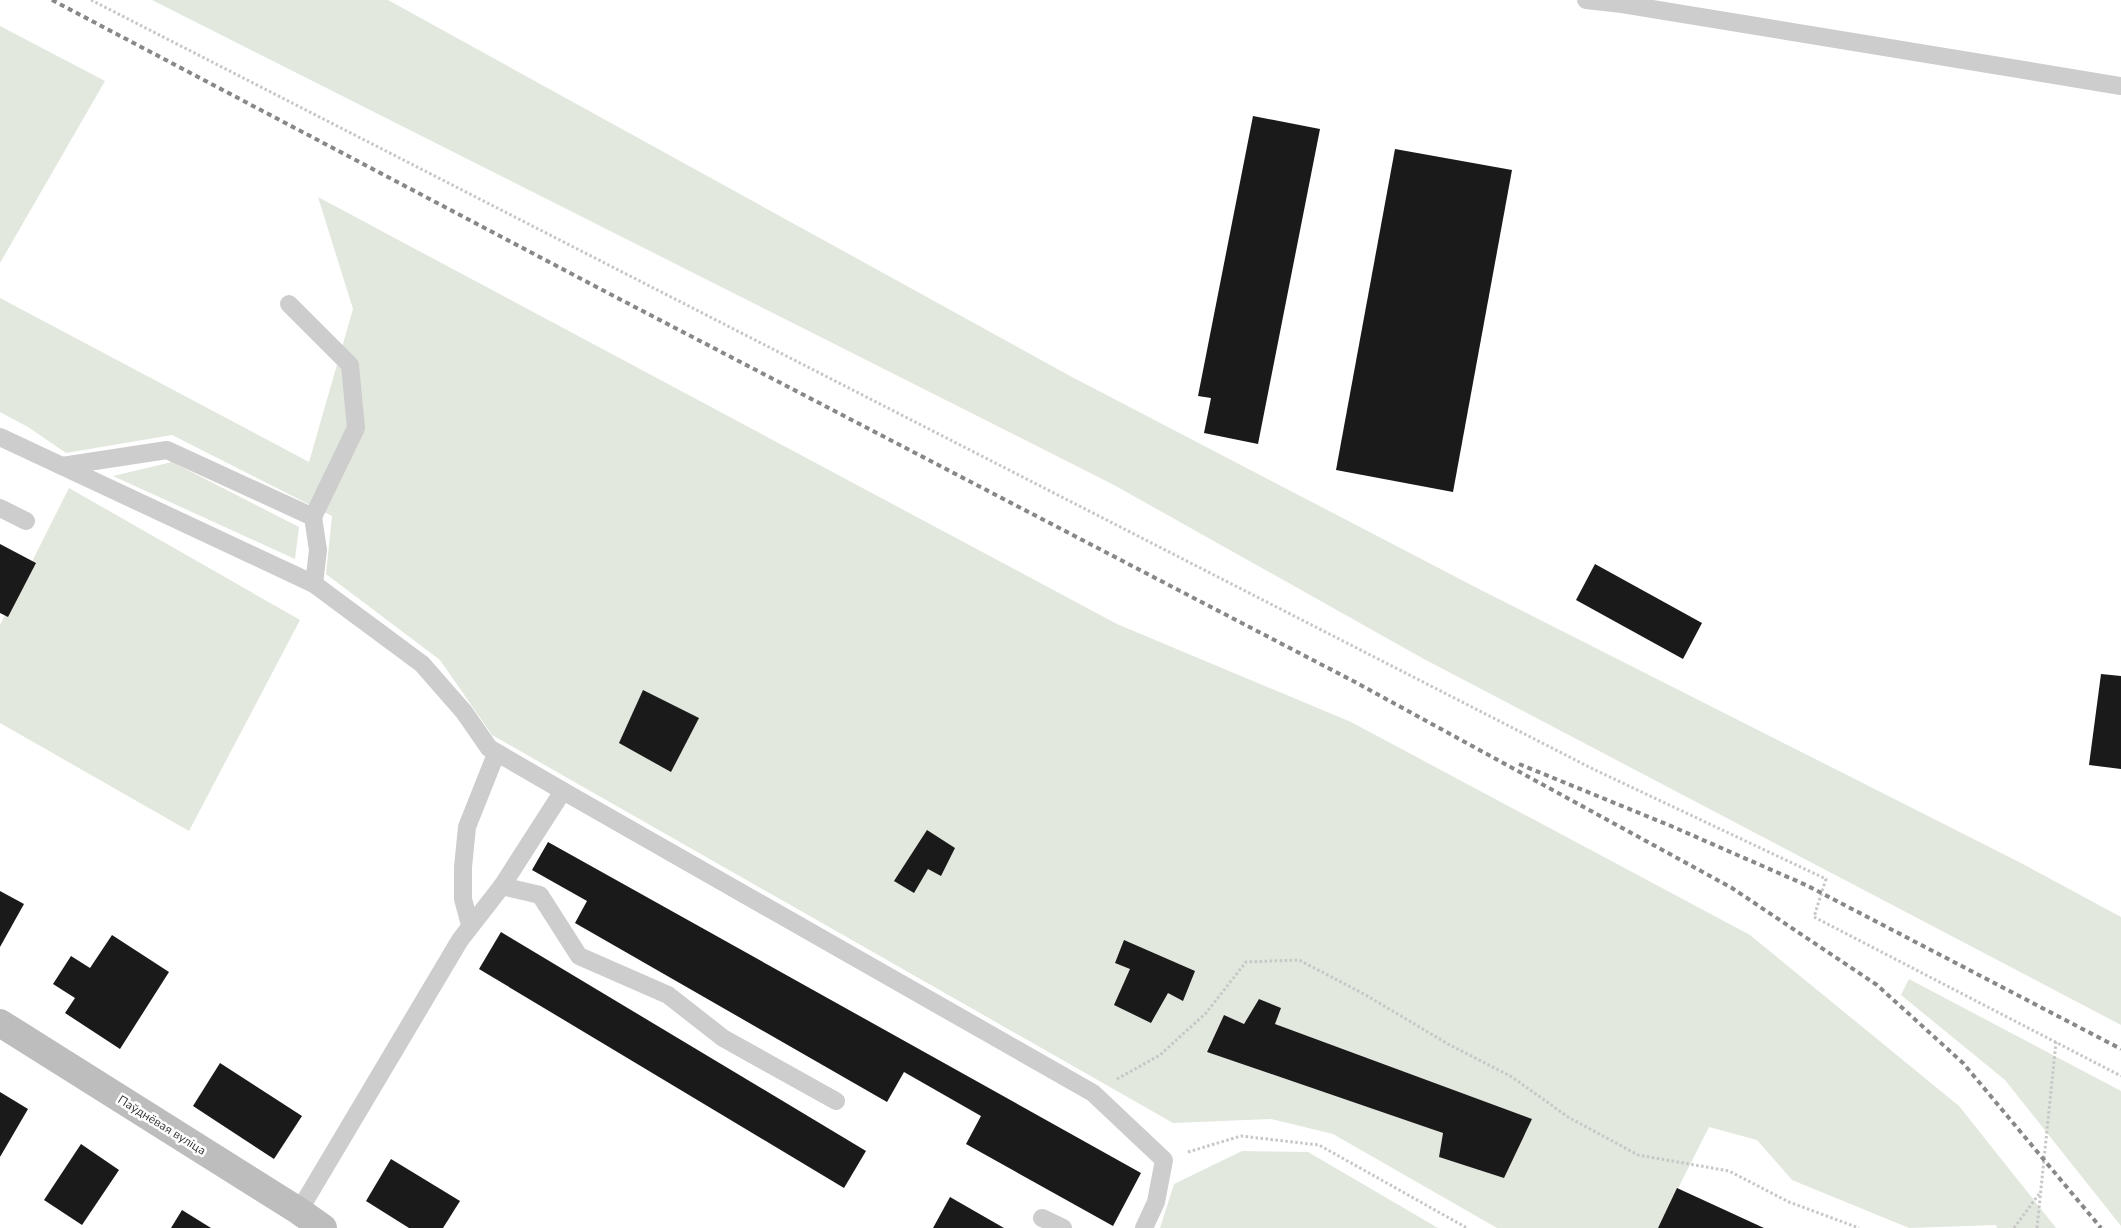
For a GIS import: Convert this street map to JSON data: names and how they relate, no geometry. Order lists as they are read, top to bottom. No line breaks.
{"streets":{"street":["Паўднёвая вуліца"]}}
